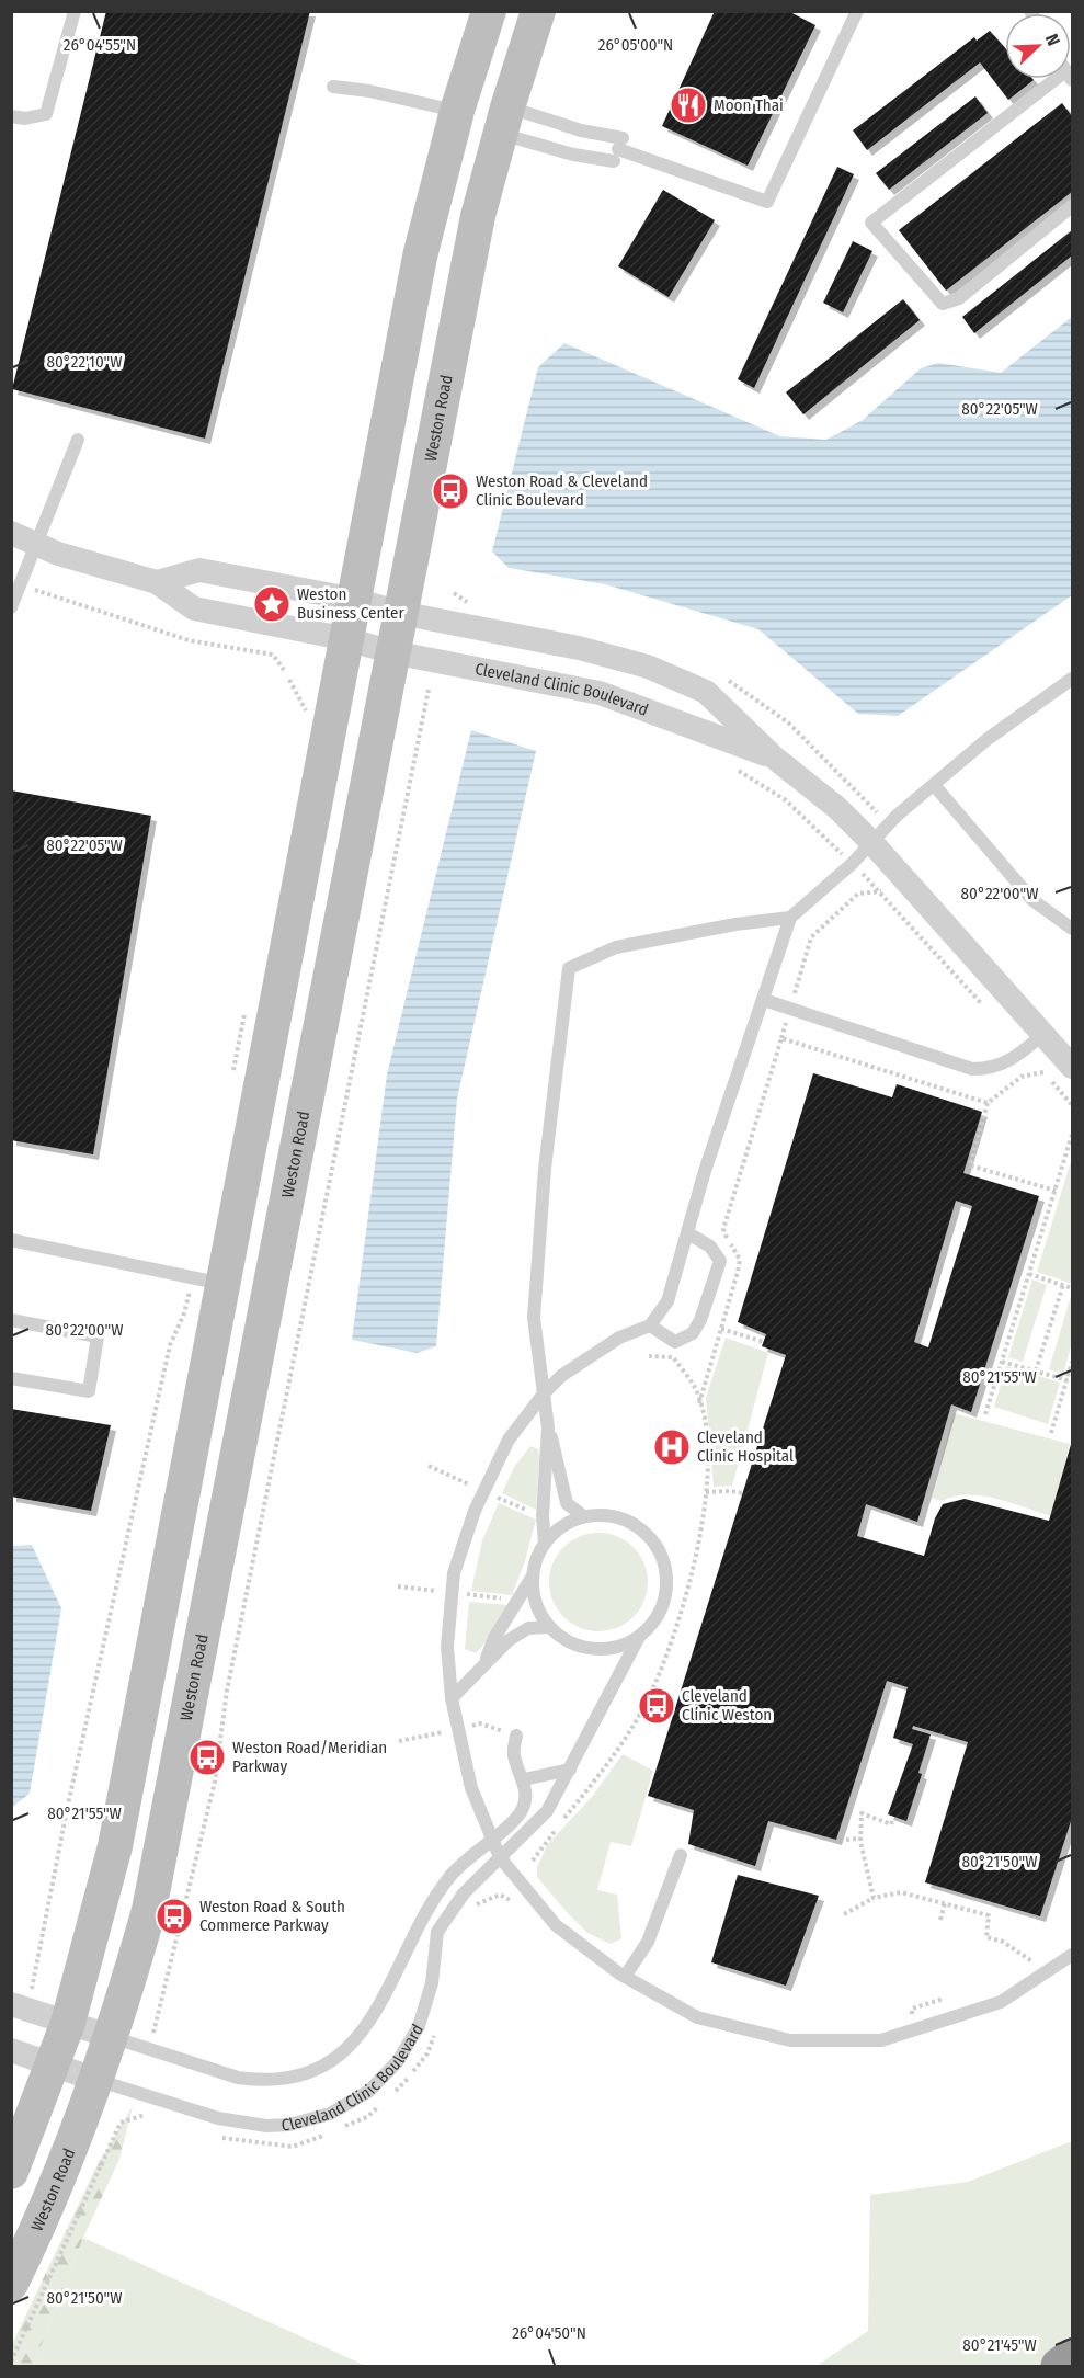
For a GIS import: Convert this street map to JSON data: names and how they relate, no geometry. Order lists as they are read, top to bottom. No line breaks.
{"streets":{"main road":["Weston Road"],"street":["Cleveland Clinic Boulevard"]},"crossings":[["Weston Road","Cleveland Clinic Boulevard"]],"places":{"restaurant":["Moon Thai"],"bus stop":["Weston Road & Cleveland Clinic Boulevard","Cleveland Clinic Weston","Weston Road/Meridian Parkway","Weston Road & South Commerce Parkway"],"place":["Weston Business Center"],"hospital":["Cleveland Clinic Hospital"]},"north":"top right","coordinates":["26°04'55\"N","26°05'00\"N","80°22'10\"W","80°22'05\"W","80°22'00\"W","80°21'55\"W","80°21'50\"W","26°04'50\"N","80°21'45\"W"]}
